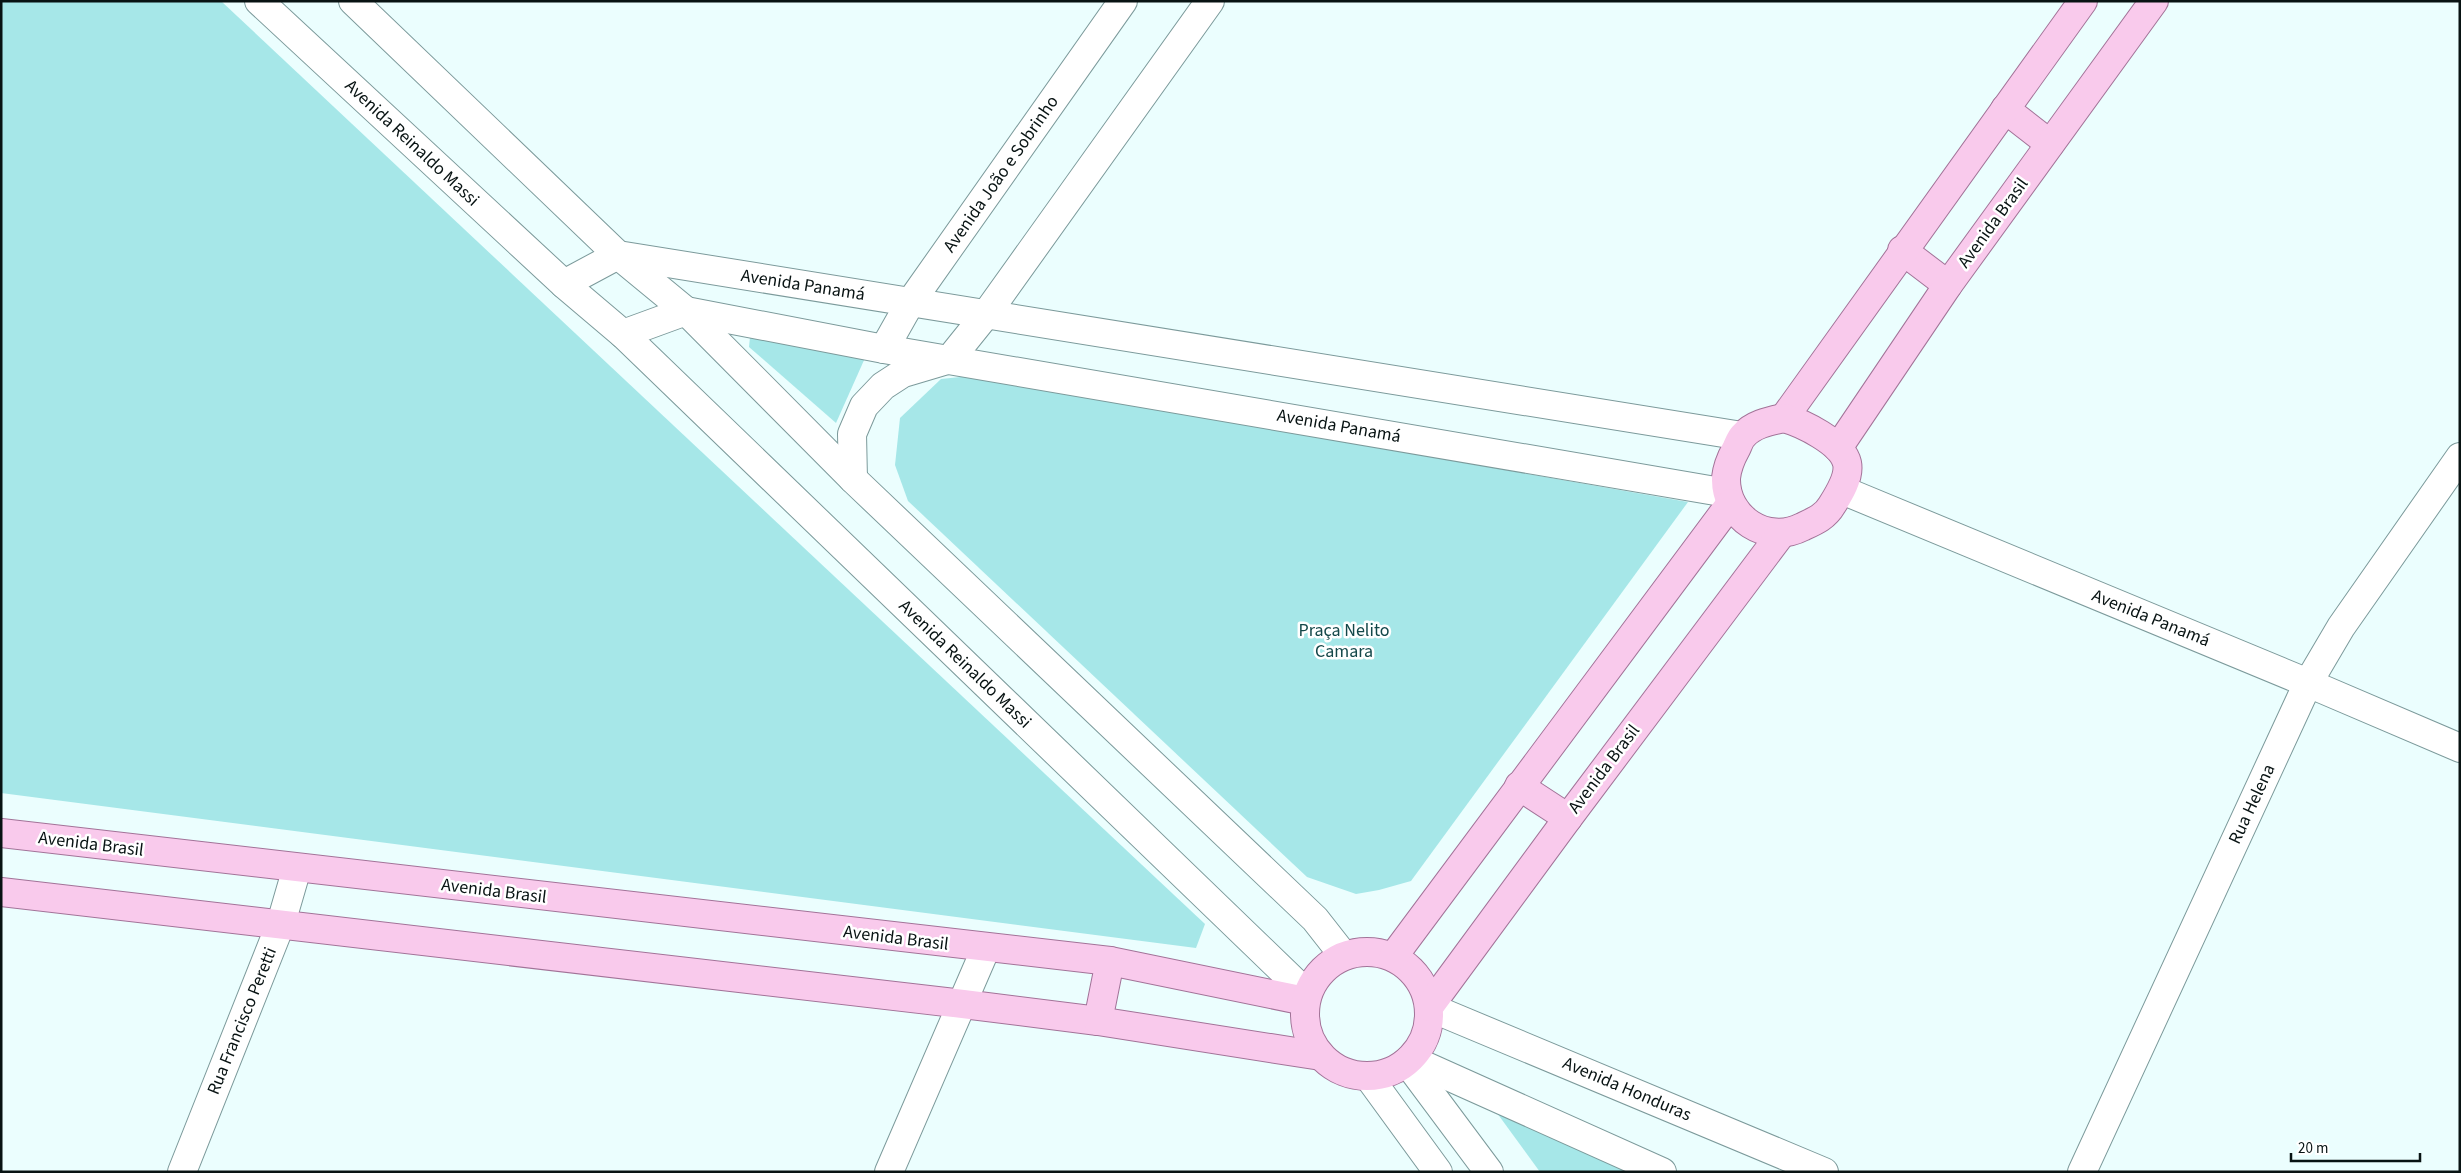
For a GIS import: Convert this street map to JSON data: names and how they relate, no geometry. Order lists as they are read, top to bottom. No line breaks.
{"streets":{"main road":["Avenida Brasil"],"street":["Avenida Reinaldo Massi","Avenida João e Sobrinho","Avenida Panamá","Rua Helena","Rua Francisco Peretti","Avenida Honduras"]},"crossings":[["Avenida Reinaldo Massi","Avenida Brasil"],["Avenida Reinaldo Massi","Avenida Honduras"],["Avenida João e Sobrinho","Avenida Panamá"],["Avenida Brasil","Avenida Panamá"],["Avenida Brasil","Rua Francisco Peretti"],["Avenida Brasil","Avenida Honduras"],["Avenida Panamá","Rua Helena"]],"parks":["Praça Nelito Camara"],"scale_bar":"20 m"}
